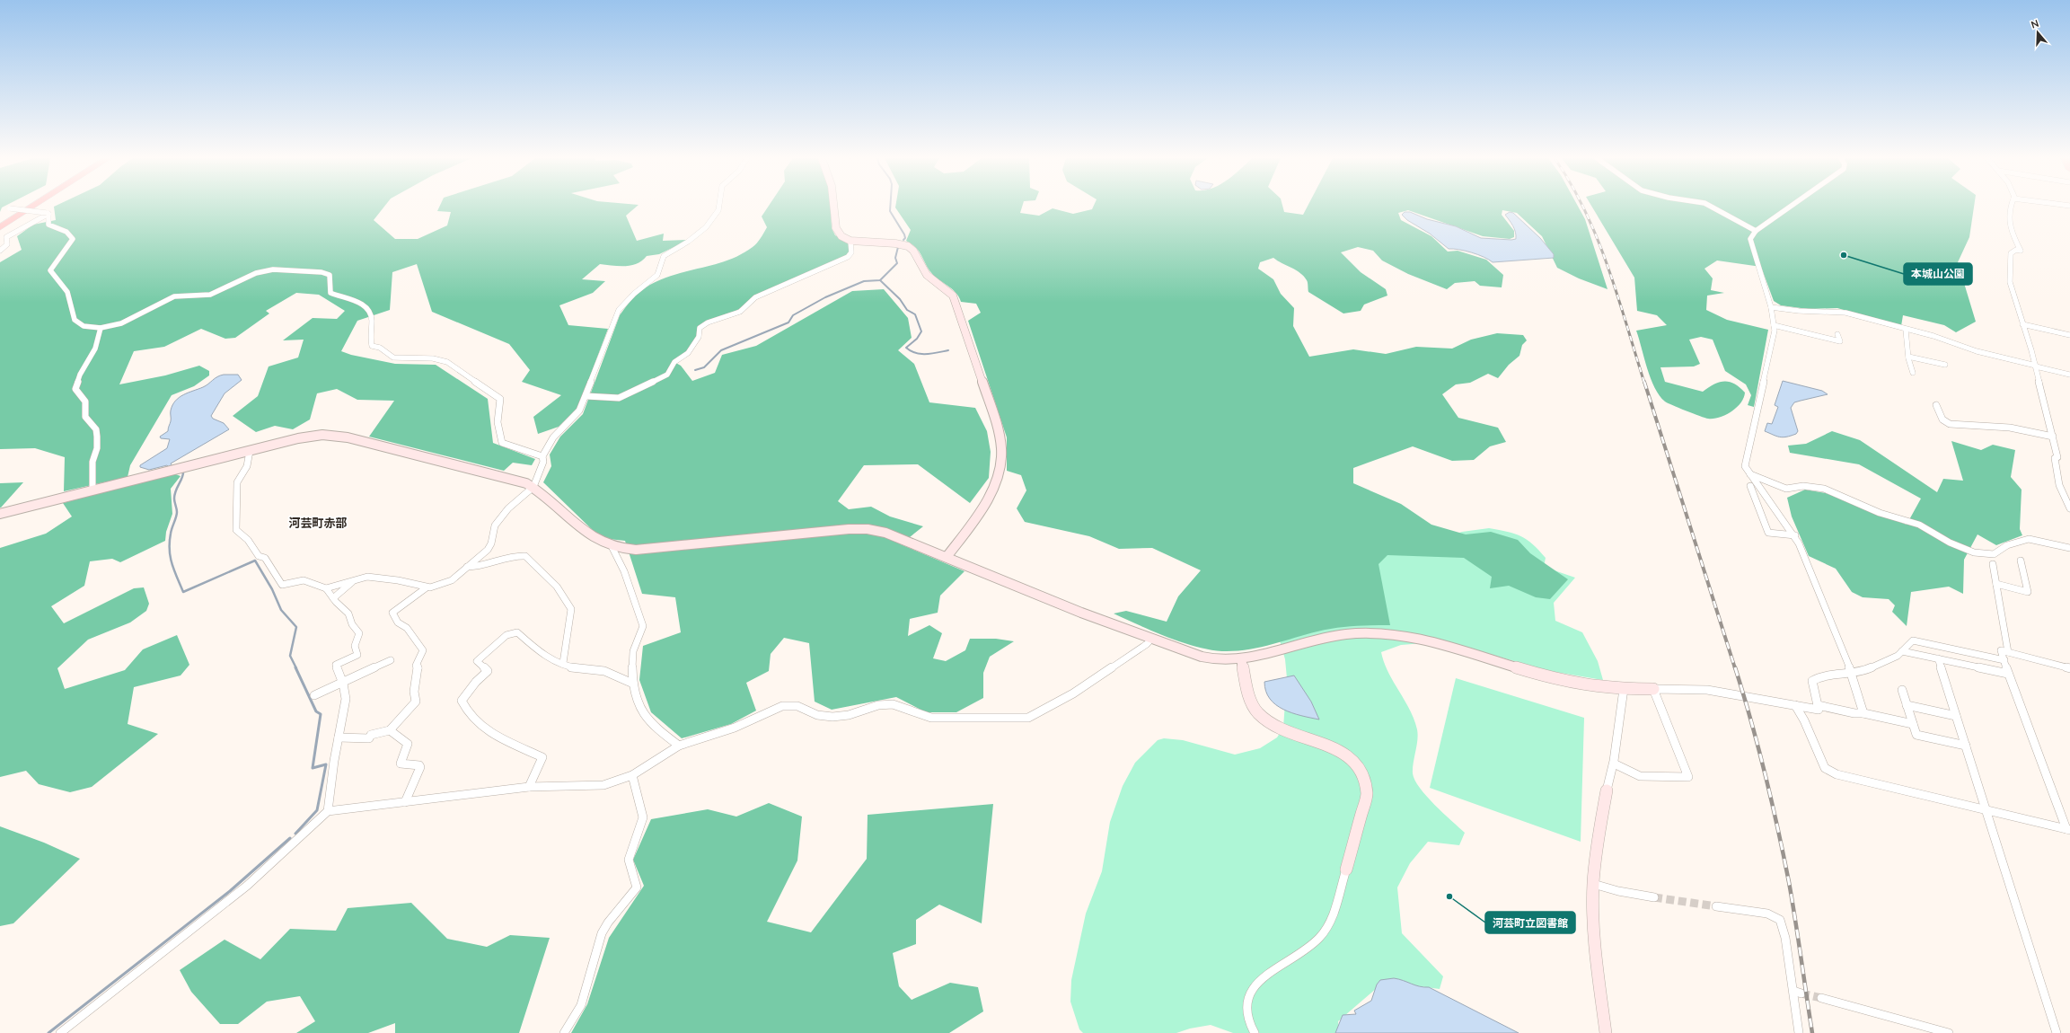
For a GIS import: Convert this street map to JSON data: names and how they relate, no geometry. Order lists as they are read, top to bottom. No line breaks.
{"districts":["河芸町赤部"],"places":["本城山公園","河芸町立図書館"],"north":"top"}
